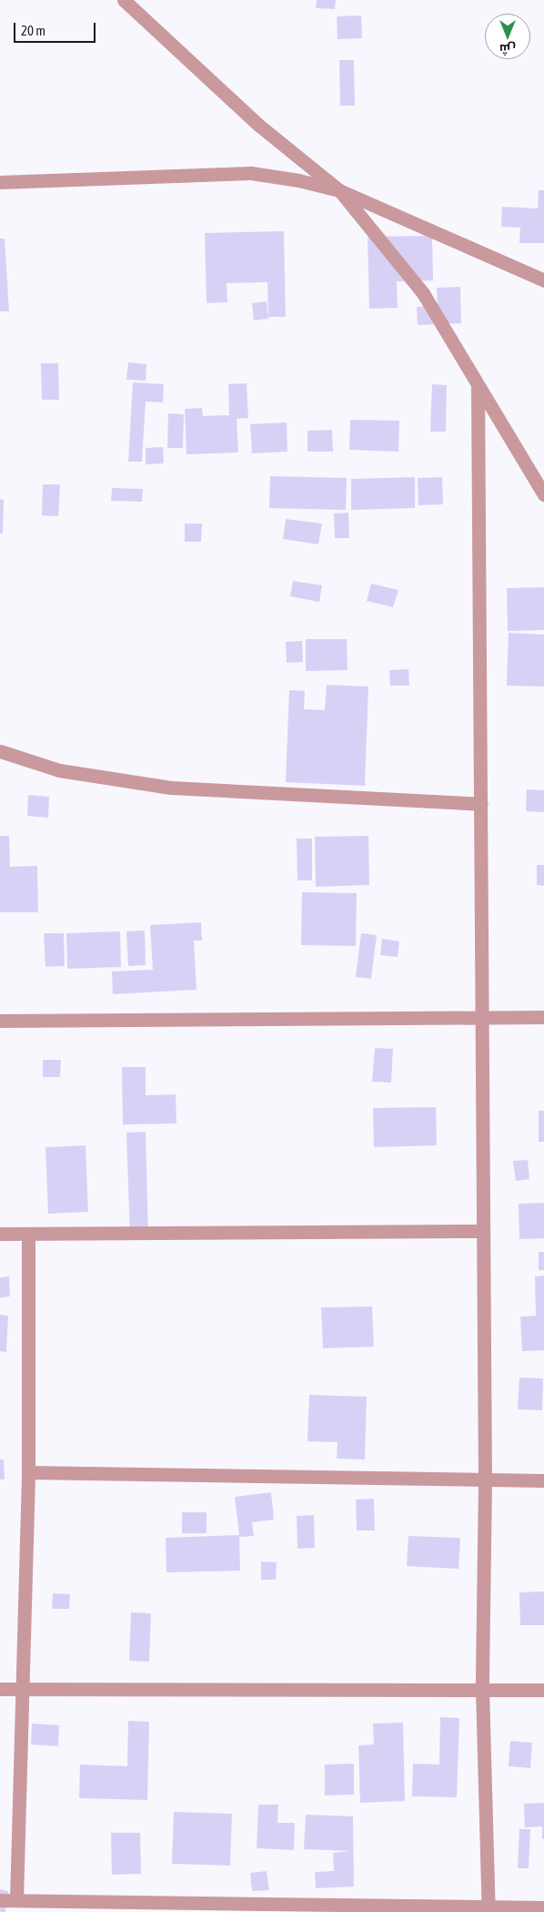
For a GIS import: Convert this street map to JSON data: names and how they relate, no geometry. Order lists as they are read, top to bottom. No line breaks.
{"scale_bar":"20 m","north":"bottom"}
